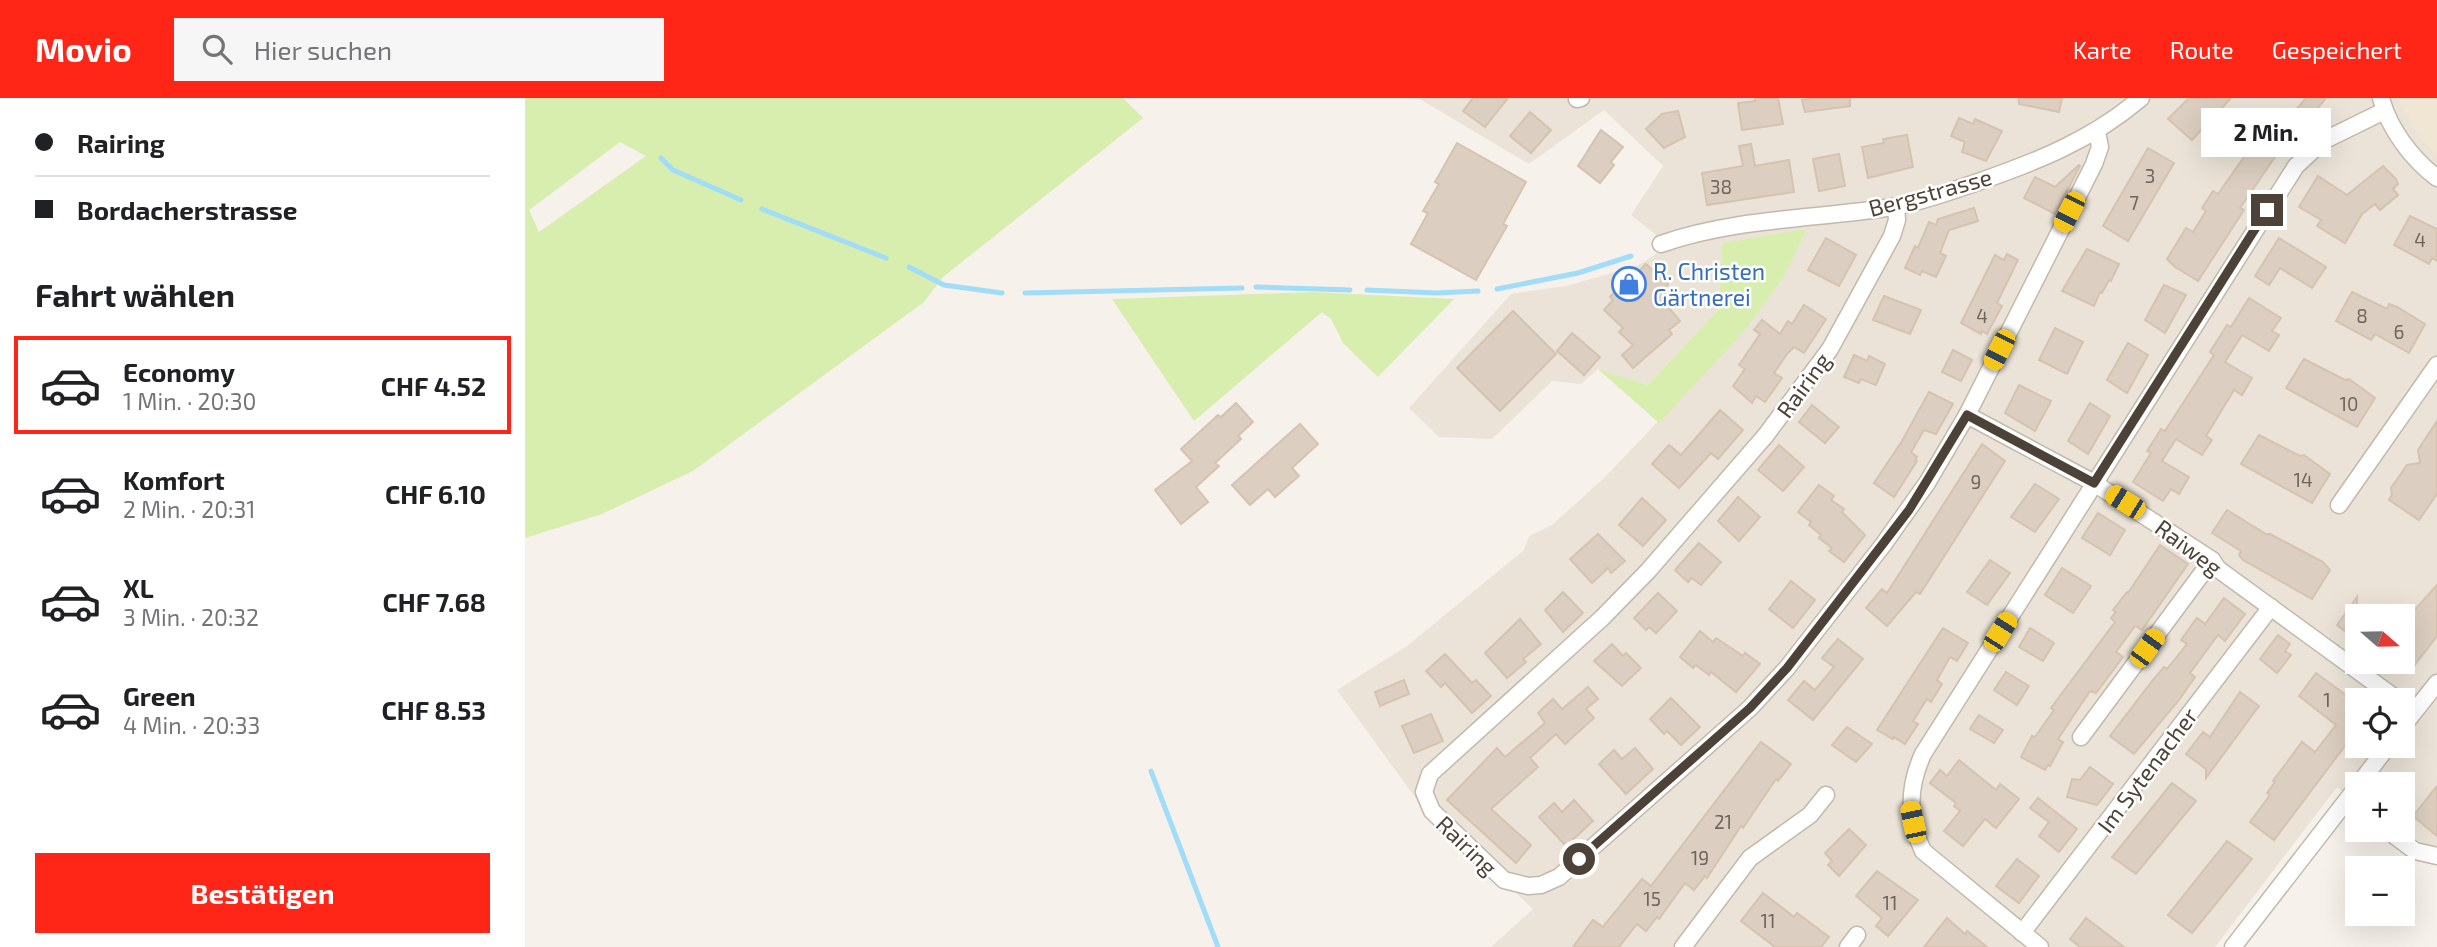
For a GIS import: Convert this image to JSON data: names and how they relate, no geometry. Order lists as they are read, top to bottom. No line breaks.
{"streets":{"street":["Bergstrasse","Rairing","Raiweg","Im Sytenacher"]},"crossings":[["Bergstrasse","Rairing"],["Rairing","Raiweg"],["Raiweg","Im Sytenacher"]],"places":{"shop":["R. Christen Gärtnerei"]},"house_numbers":["3","38","7","4","4","8","6","10","14","9","1","21","19","15","11","11"],"north":"right","page":{"header":"Movio","search":"Hier suchen","nav":["Karte","Route","Gespeichert"],"banner":["Rairing","Bordacherstrasse"],"bubble":"2 Min.","heading":"Fahrt wählen","list":[{"name":"Economy","note":"1 Min. · 20:30","value":"CHF 4.52"},{"name":"Komfort","note":"2 Min. · 20:31","value":"CHF 6.10"},{"name":"XL","note":"3 Min. · 20:32","value":"CHF 7.68"},{"name":"Green","note":"4 Min. · 20:33","value":"CHF 8.53"}],"map_buttons":["+","−"],"buttons":"Bestätigen"}}
